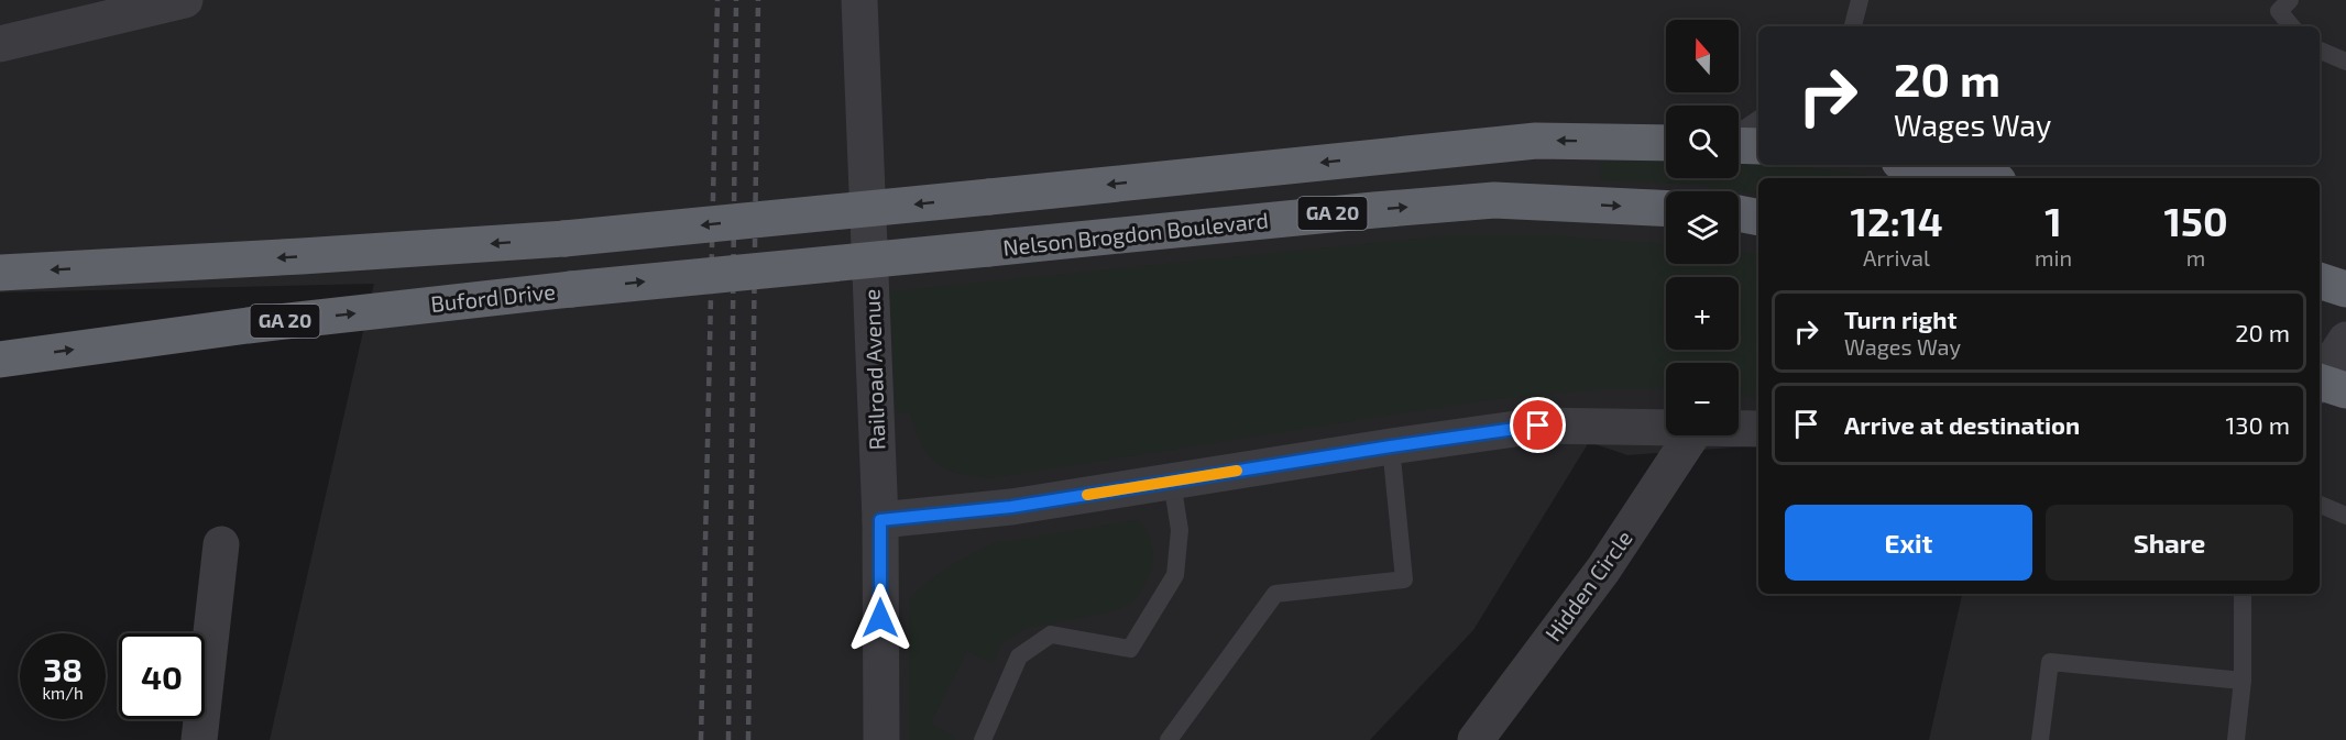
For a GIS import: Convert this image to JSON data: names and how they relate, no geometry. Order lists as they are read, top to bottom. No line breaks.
{"streets":{"highway":["GA 20","Nelson Brogdon Boulevard","Buford Drive"],"street":["Railroad Avenue","Hidden Circle"]},"crossings":[["Nelson Brogdon Boulevard","Buford Drive"]],"north":"top","page":{"map_buttons":["+","−"],"turn":["20 m","Wages Way"],"eta":["12:14","Arrival","1","min","150","m"],"list":[{"name":"Turn right","note":"Wages Way","value":"20 m"},{"name":"Arrive at destination","value":"130 m"}],"buttons":["Exit","Share"],"speed":"38 km/h","limit":"40"}}
